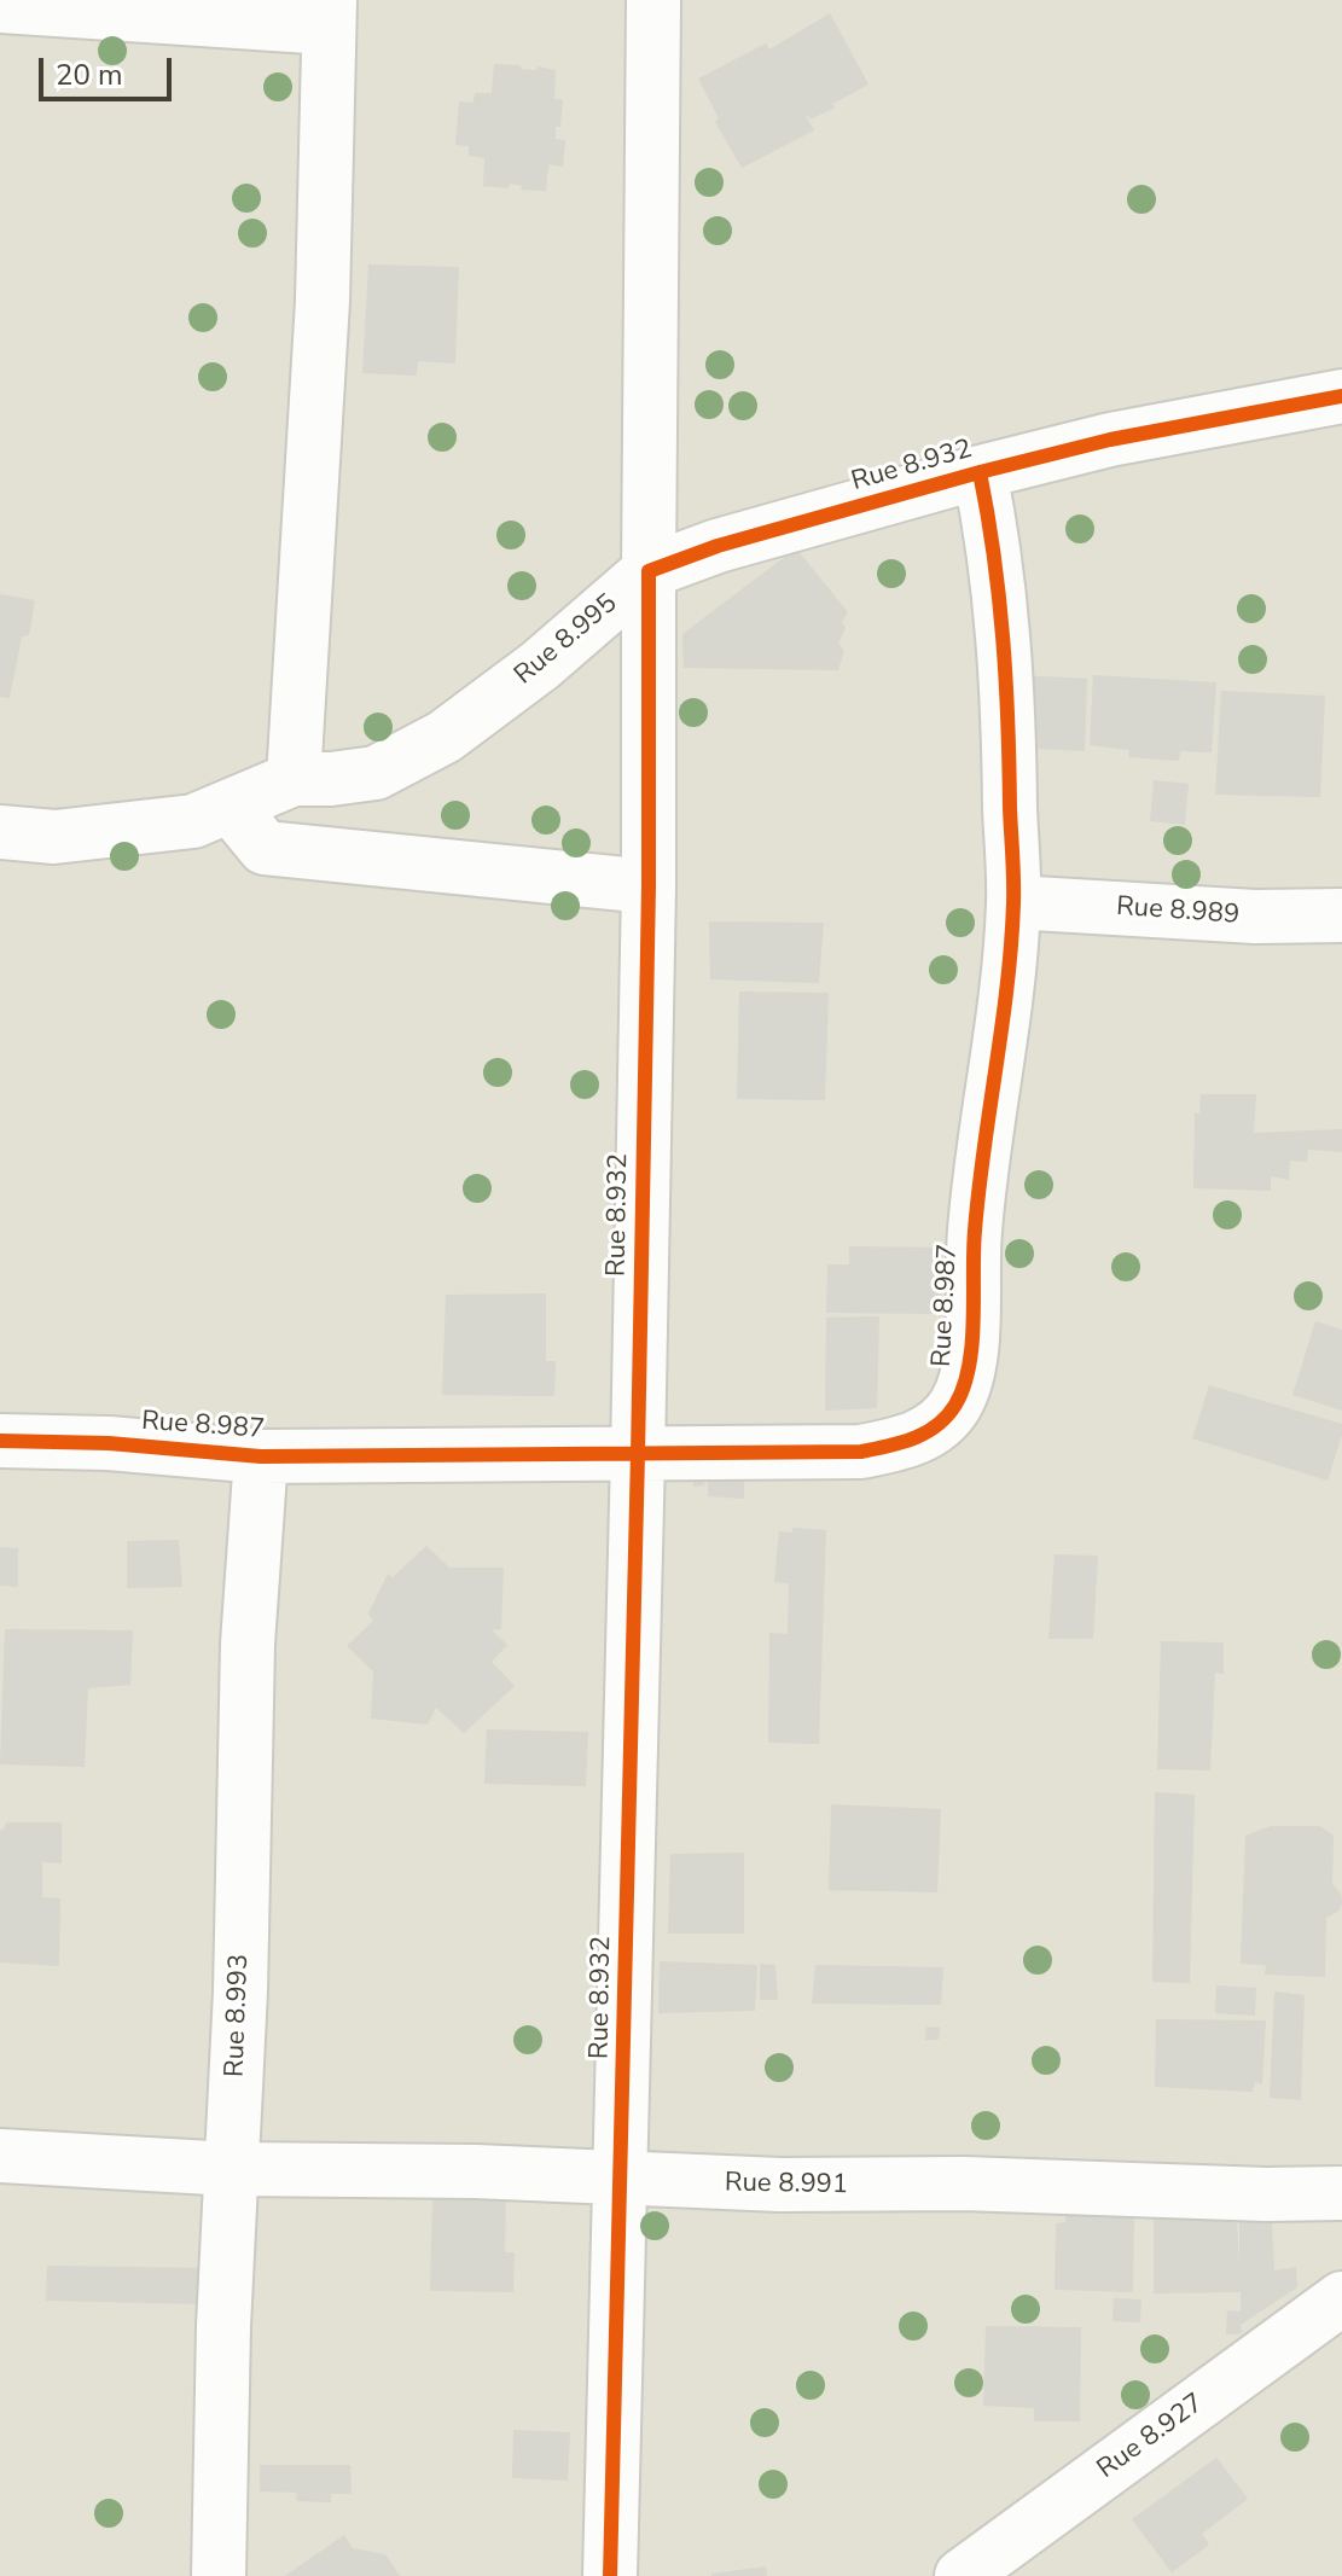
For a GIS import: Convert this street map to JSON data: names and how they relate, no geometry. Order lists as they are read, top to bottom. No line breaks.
{"streets":{"street":["Rue 8.932","Rue 8.995","Rue 8.989","Rue 8.987","Rue 8.993","Rue 8.991","Rue 8.927"]},"crossings":[["Rue 8.932","Rue 8.995"],["Rue 8.932","Rue 8.987"],["Rue 8.932","Rue 8.991"],["Rue 8.989","Rue 8.987"],["Rue 8.987","Rue 8.993"],["Rue 8.993","Rue 8.991"]],"scale_bar":"20 m"}
